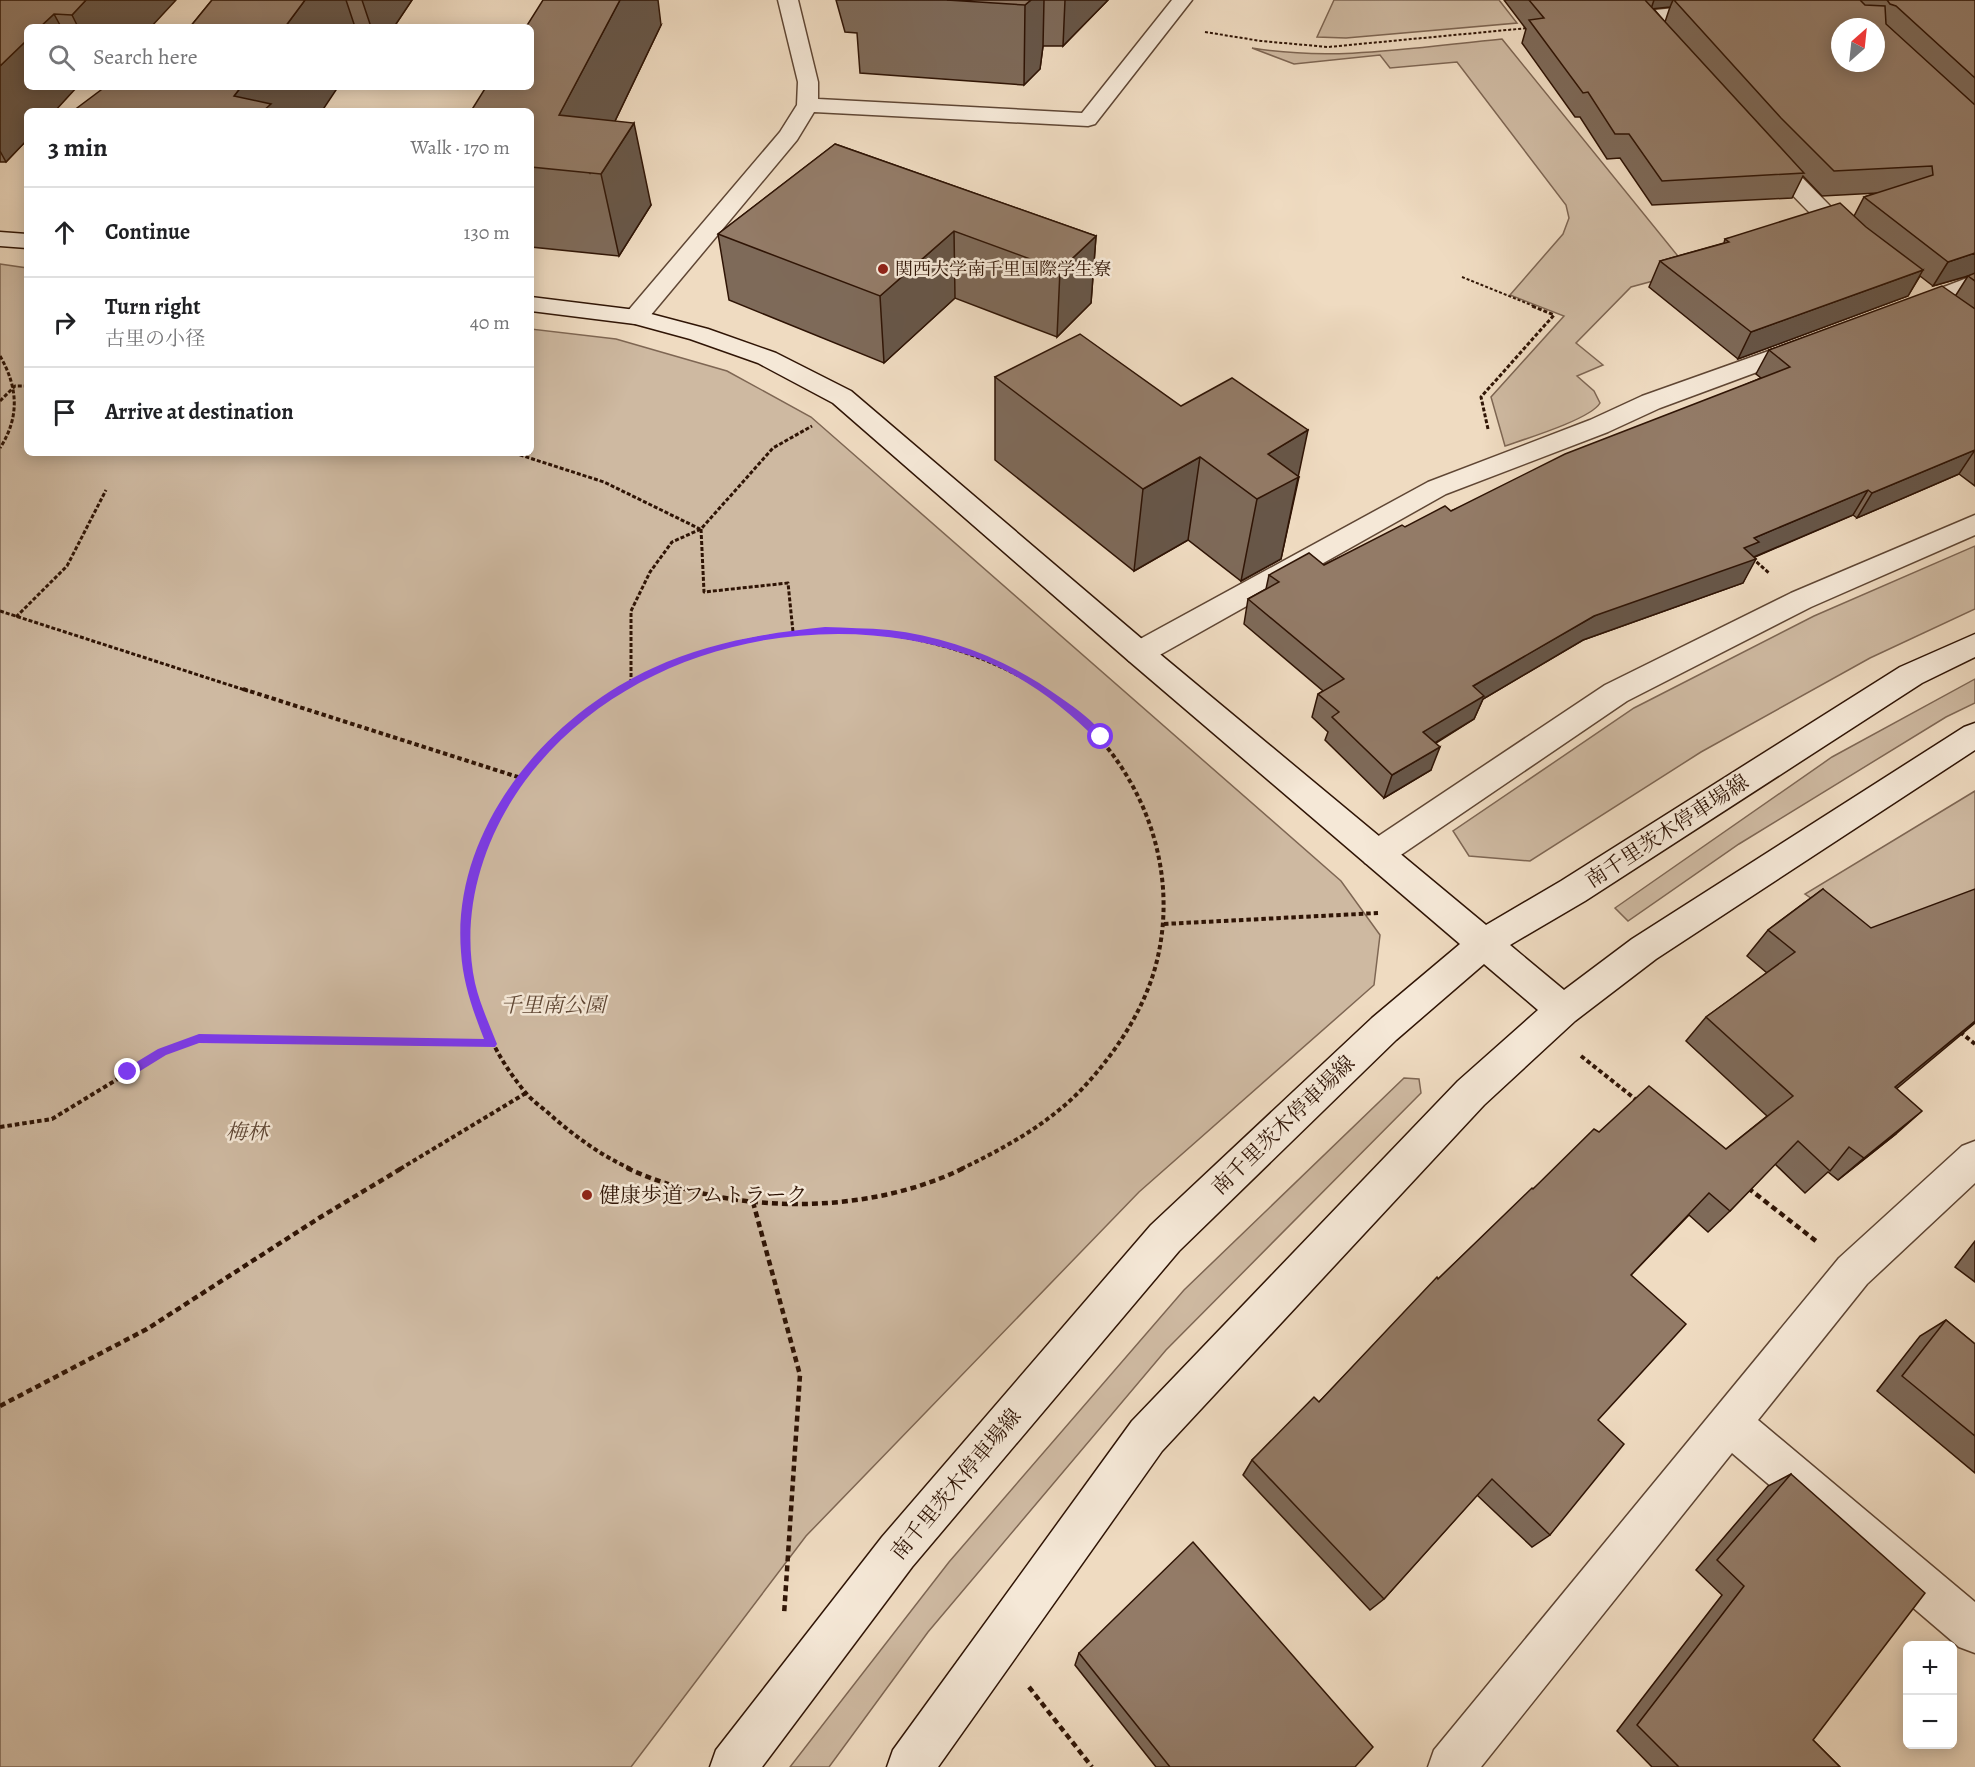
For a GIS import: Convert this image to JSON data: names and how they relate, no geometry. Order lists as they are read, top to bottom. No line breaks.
{"streets":{"street":["南千里茨木停車場線"]},"parks":["千里南公園","梅林"],"places":["関西大学南千里国際学生寮","健康歩道フムトラーク"],"north":"top right","page":{"search":"Search here","heading":["3 min","Walk · 170 m"],"list":[["Continue","130 m"],["Turn right","古里の小径","40 m"],"Arrive at destination"],"map_buttons":["+","−"]}}
